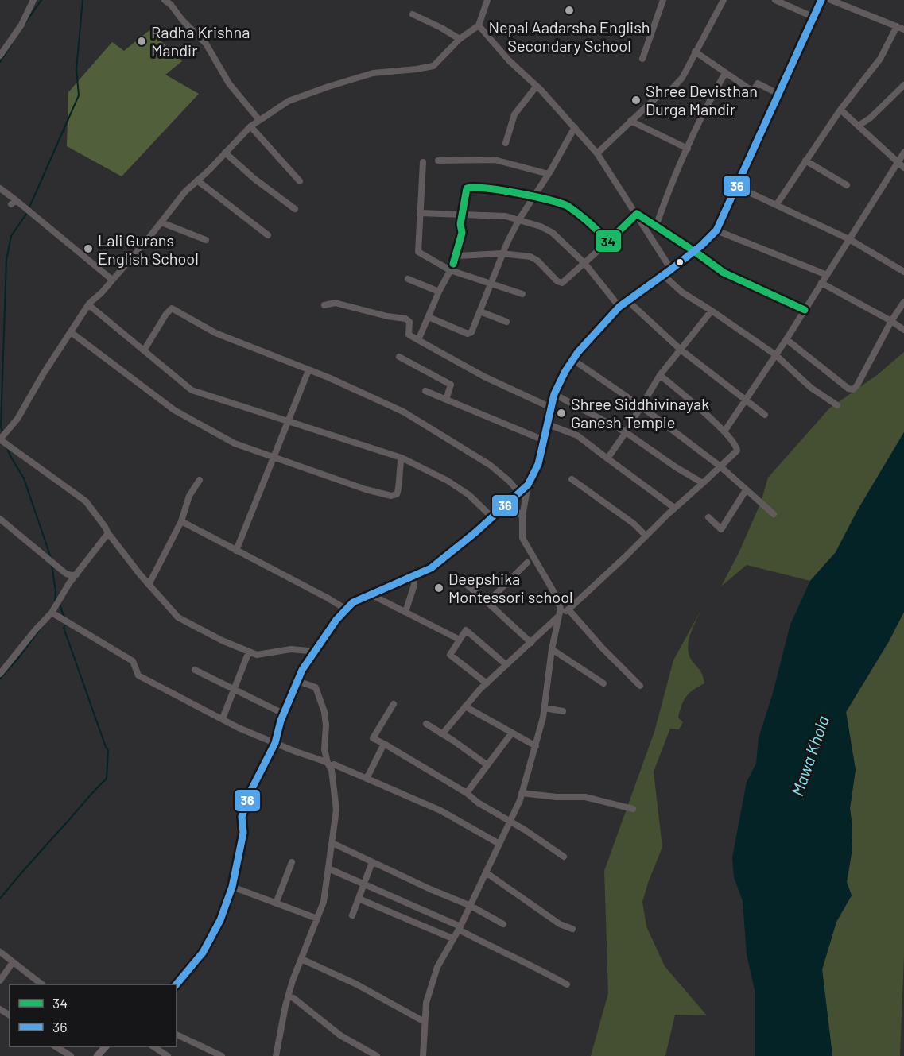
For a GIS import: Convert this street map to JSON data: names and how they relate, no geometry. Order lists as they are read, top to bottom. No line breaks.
{"water":["Mawa Khola"],"places":["Nepal Aadarsha English Secondary School","Radha Krishna Mandir","Shree Devisthan Durga Mandir","Lali Gurans English School","Shree Siddhivinayak Ganesh Temple","Deepshika Montessori school"],"lines":["transit line 36","transit line 34"],"legend":["34","36"]}
